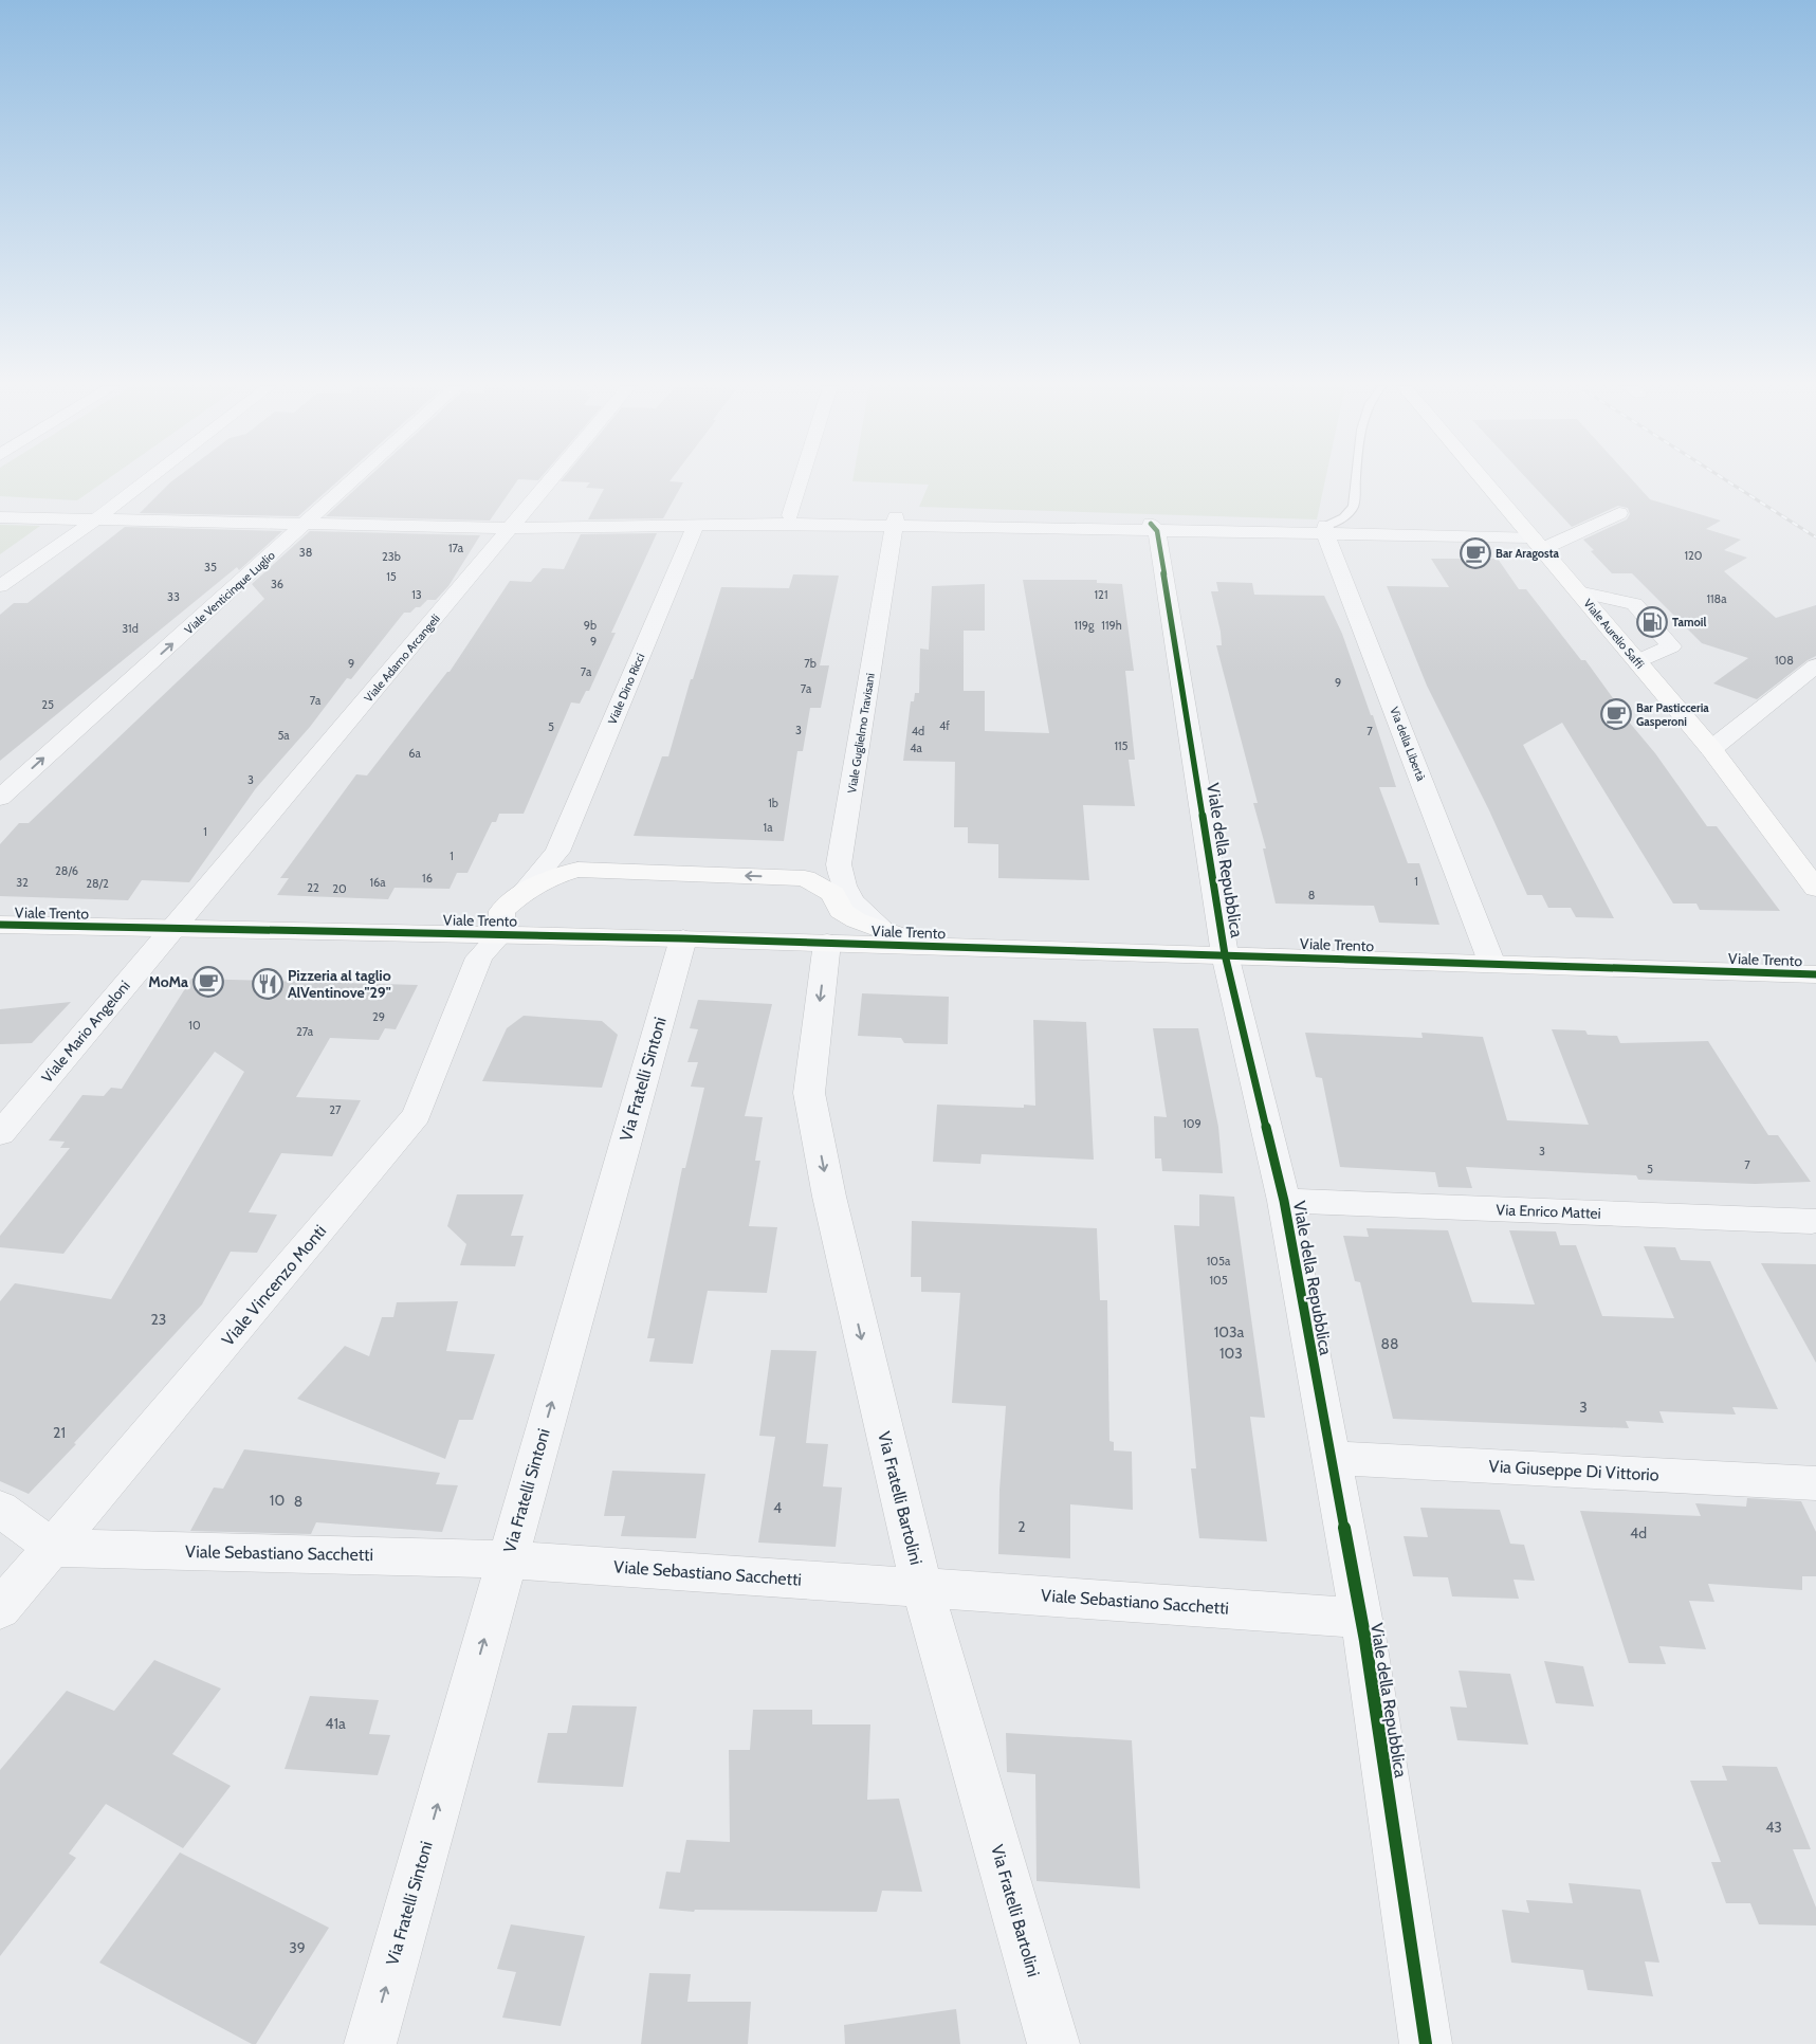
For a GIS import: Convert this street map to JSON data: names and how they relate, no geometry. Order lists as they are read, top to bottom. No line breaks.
{"streets":{"street":["Viale Venticinque Luglio","Viale Aurelio Saffi","Viale Adamo Arcangeli","Viale Dino Ricci","Viale Guglielmo Travisani","Via della Libertà","Viale della Repubblica","Viale Trento","Viale Mario Angeloni","Via Fratelli Sintoni","Via Enrico Mattei","Viale Vincenzo Monti","Via Giuseppe Di Vittorio","Via Fratelli Bartolini","Viale Sebastiano Sacchetti"]},"crossings":[["Viale Adamo Arcangeli","Viale Trento"],["Viale Adamo Arcangeli","Viale Mario Angeloni"],["Viale Dino Ricci","Viale Trento"],["Viale Dino Ricci","Viale Vincenzo Monti"],["Via della Libertà","Viale Trento"],["Viale della Repubblica","Viale Trento"],["Viale della Repubblica","Via Enrico Mattei"],["Viale della Repubblica","Via Giuseppe Di Vittorio"],["Viale della Repubblica","Viale Sebastiano Sacchetti"],["Viale Trento","Viale Mario Angeloni"],["Viale Trento","Via Fratelli Sintoni"],["Viale Trento","Viale Vincenzo Monti"],["Viale Trento","Via Fratelli Bartolini"],["Via Fratelli Sintoni","Viale Sebastiano Sacchetti"],["Viale Vincenzo Monti","Viale Sebastiano Sacchetti"],["Via Fratelli Bartolini","Viale Sebastiano Sacchetti"]],"one_way":["Via Fratelli Sintoni","Via Fratelli Bartolini"],"places":{"cafe":["Bar Aragosta","Bar Pasticceria Gasperoni","MoMa"],"fuel station":["Tamoil"],"restaurant":["Pizzeria al taglio AlVentinove\"29\""]},"house_numbers":["17a","38","120","23b","35","15","36","13","121","33","118a","9b","119g","119h","31d","9","108","9","7b","7a","9","7a","7a","25","4f","5","3","4d","7","5a","115","4a","6a","3","1b","1a","1","1","28/6","16","1","32","16a","28/2","22","20","8","29","10","27a","27","109","3","7","5","105a","105","23","103a","88","103","3","21","10","8","4","2","4d","41a","43","39"]}
